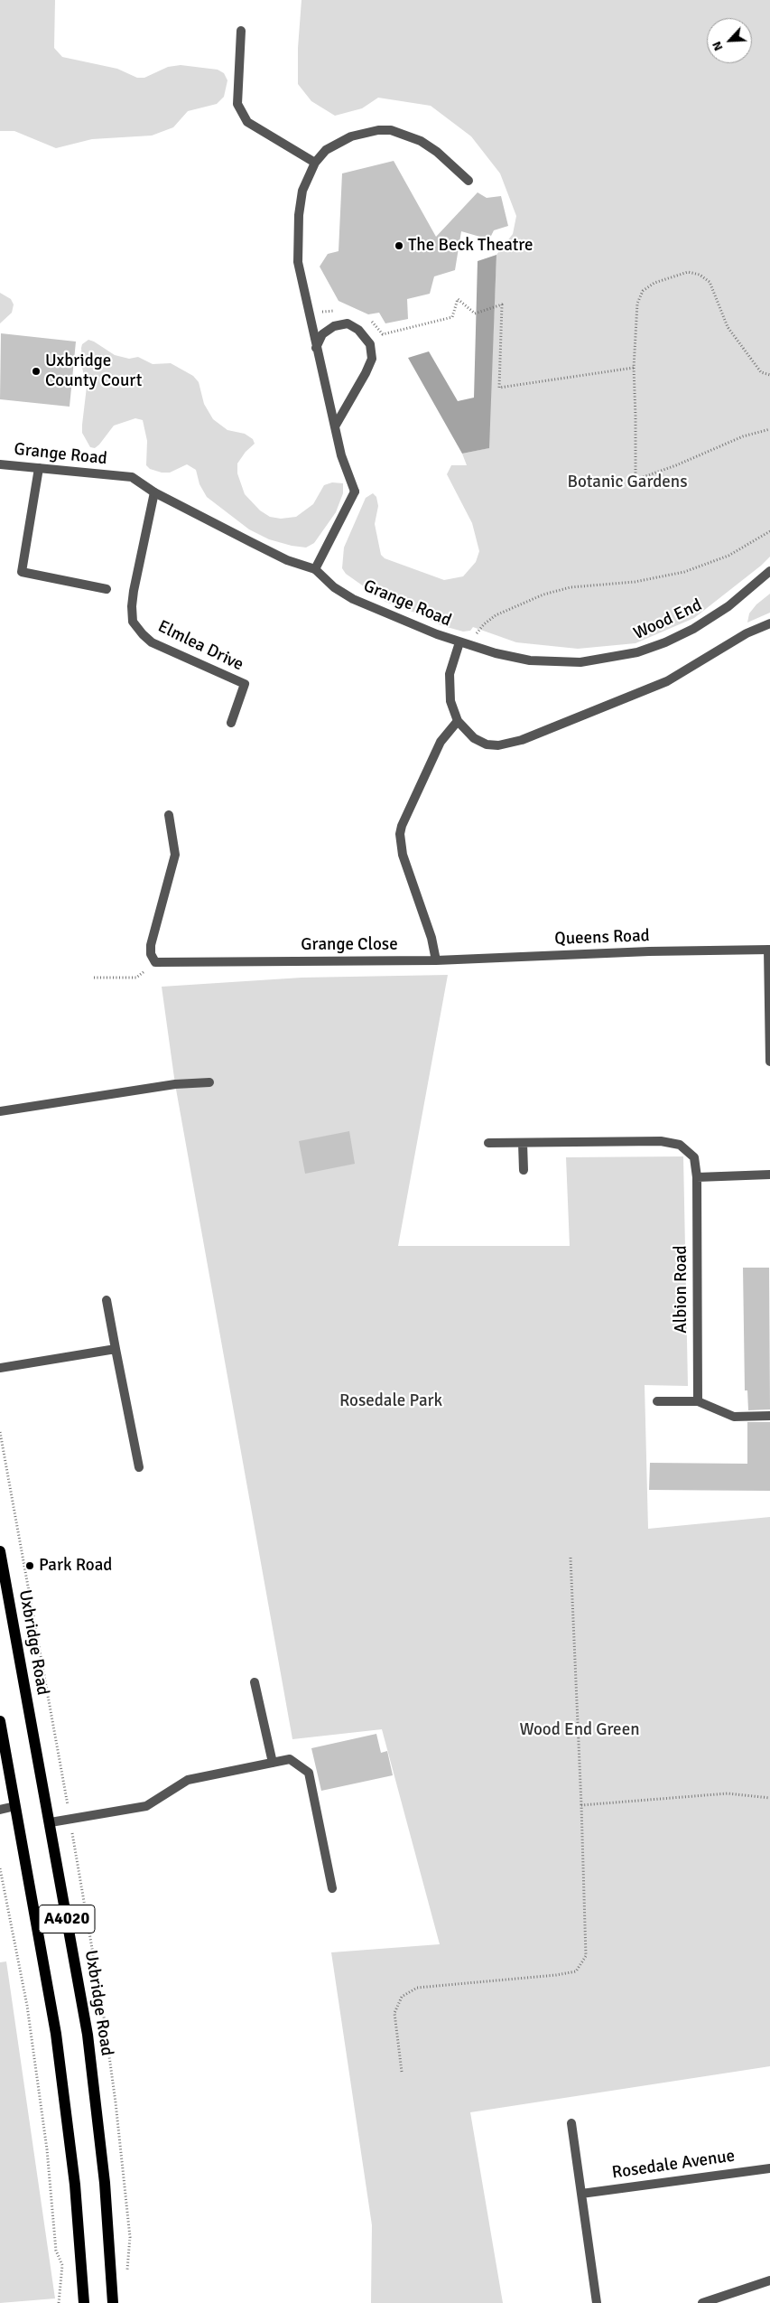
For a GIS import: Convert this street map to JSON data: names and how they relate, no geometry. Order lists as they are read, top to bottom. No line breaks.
{"streets":{"main road":["Uxbridge Road","A4020"],"street":["Grange Road","Wood End","Elmlea Drive","Queens Road","Grange Close","Albion Road","Rosedale Avenue"]},"crossings":[["Grange Road","Wood End"],["Grange Road","Elmlea Drive"],["Queens Road","Grange Close"]],"parks":["Botanic Gardens","Rosedale Park","Wood End Green"],"places":["The Beck Theatre","Uxbridge County Court","Park Road"],"north":"bottom left"}
